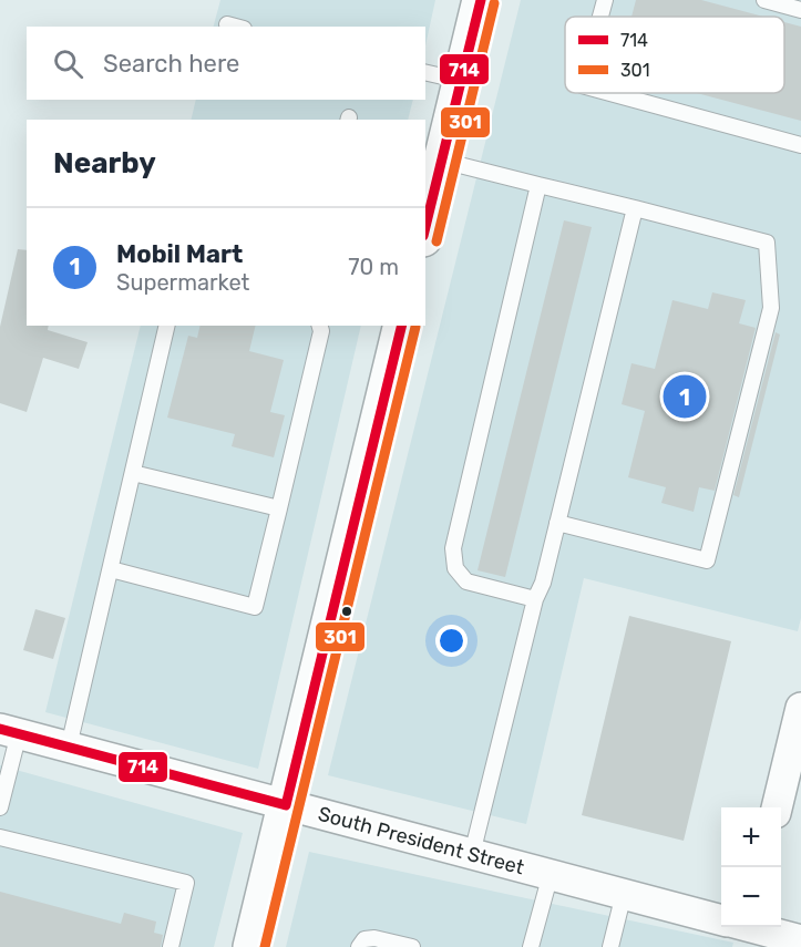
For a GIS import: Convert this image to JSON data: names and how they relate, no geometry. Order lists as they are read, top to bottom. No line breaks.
{"streets":{"street":["South President Street"]},"lines":["transit line 714","transit line 301"],"legend":["714","301"],"page":{"search":"Search here","heading":"Nearby","list":[{"mark":"1","name":"Mobil Mart","note":"Supermarket","value":"70 m"}],"pins":"1","map_buttons":["+","−"]}}
